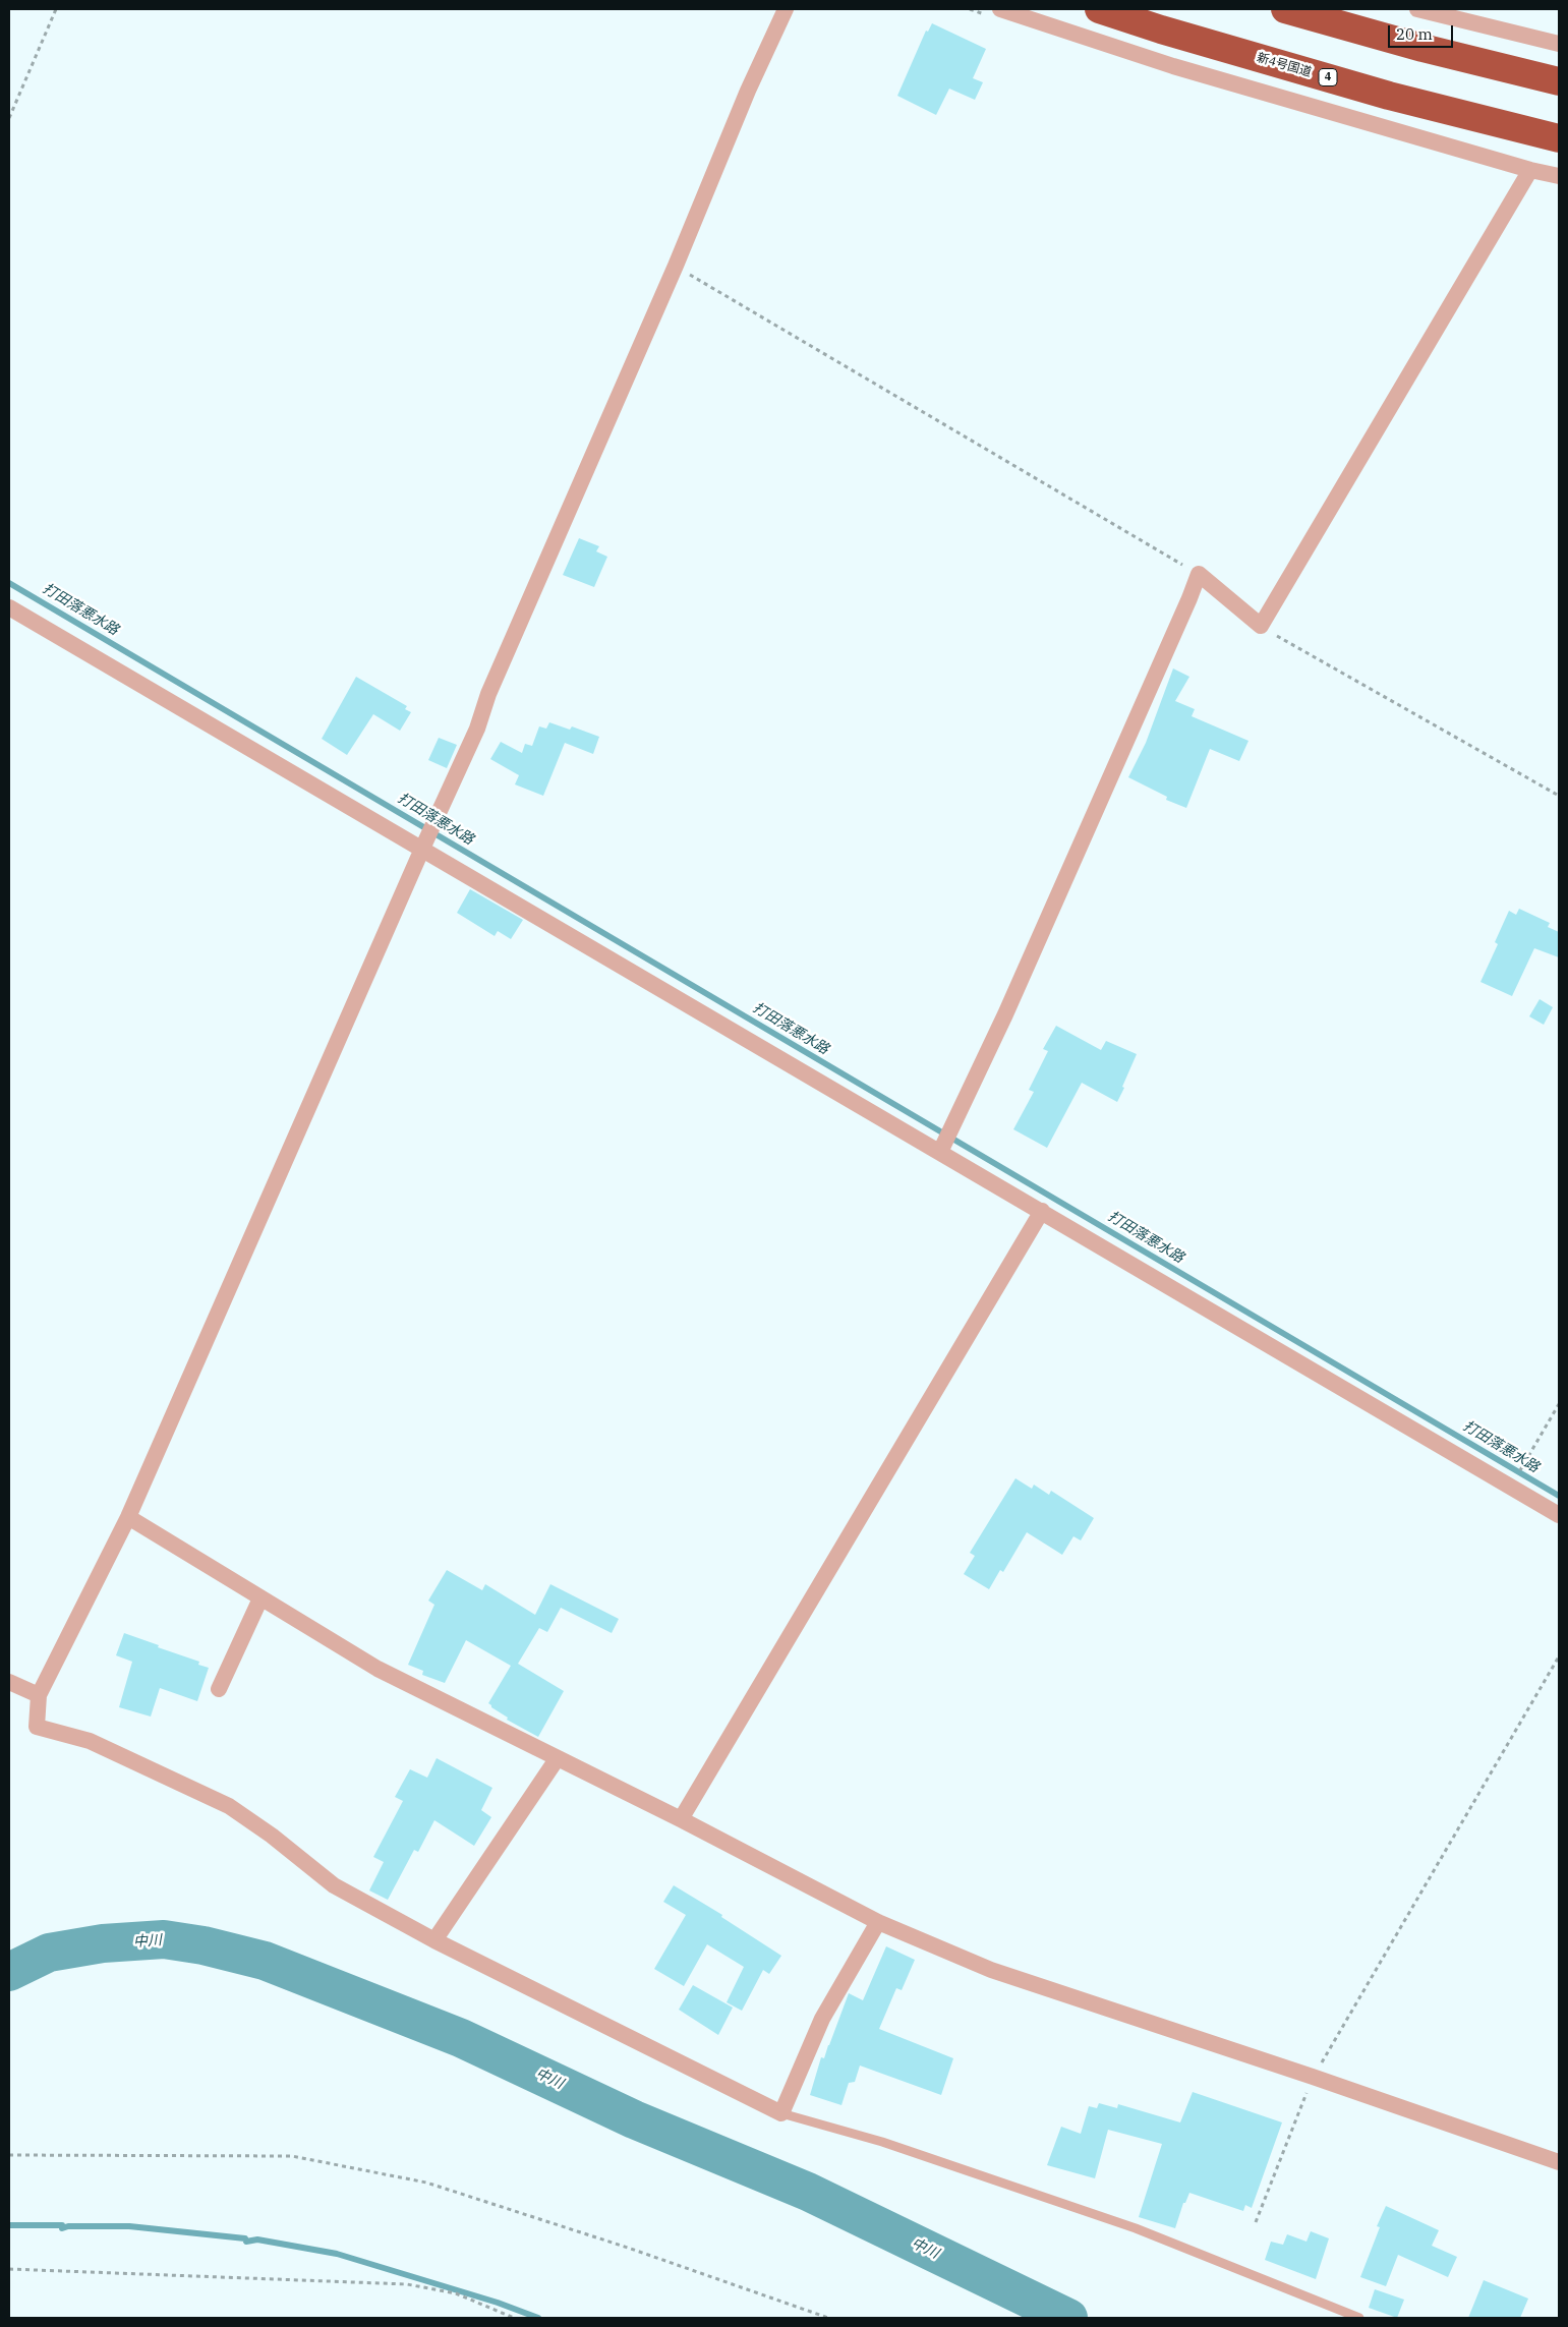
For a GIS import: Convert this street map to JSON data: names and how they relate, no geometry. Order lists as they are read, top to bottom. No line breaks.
{"streets":{"highway":["新4号国道","4"]},"water":["打田落悪水路","中川"],"scale_bar":"20 m"}
